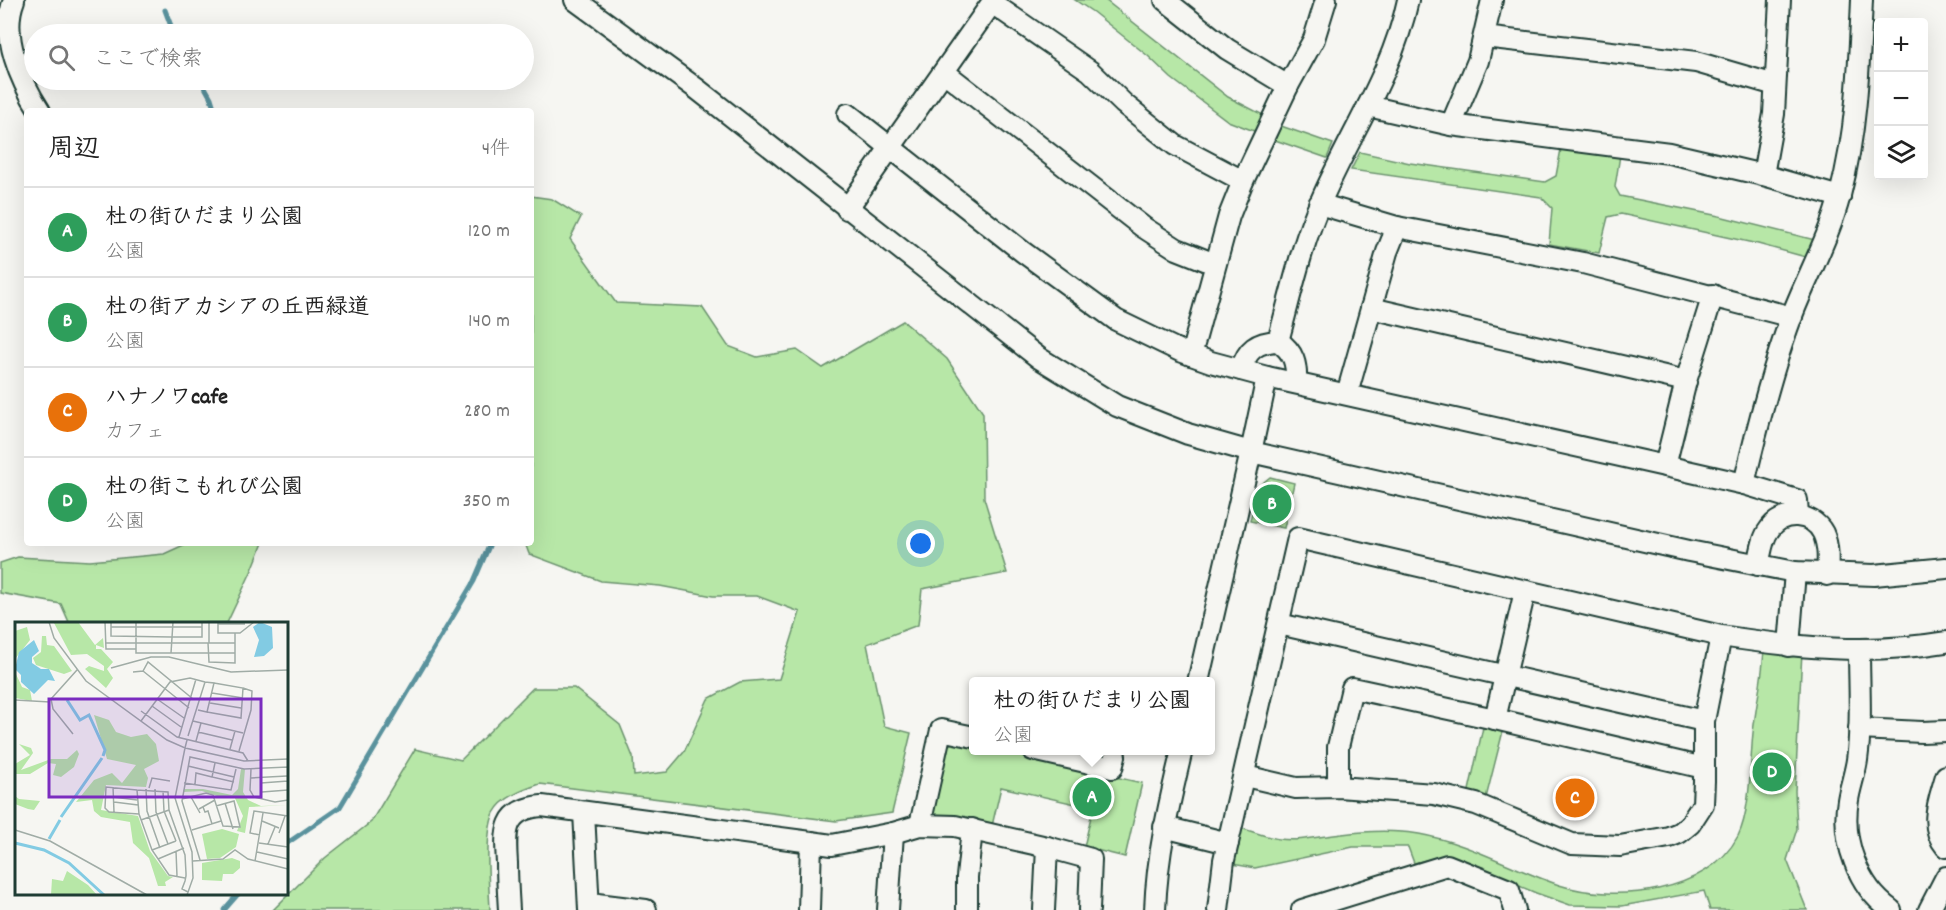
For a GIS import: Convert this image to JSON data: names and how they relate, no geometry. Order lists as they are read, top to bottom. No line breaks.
{"page":{"map_buttons":["+","−"],"search":"ここで検索","heading":["周辺","4件"],"list":[{"mark":"A","name":"杜の街ひだまり公園","note":"公園","value":"120 m"},{"mark":"B","name":"杜の街アカシアの丘西緑道","note":"公園","value":"140 m"},{"mark":"C","name":"ハナノワcafe","note":"カフェ","value":"280 m"},{"mark":"D","name":"杜の街こもれび公園","note":"公園","value":"350 m"}],"pins":["B","D","A","C"],"popup":["杜の街ひだまり公園","公園"]}}
